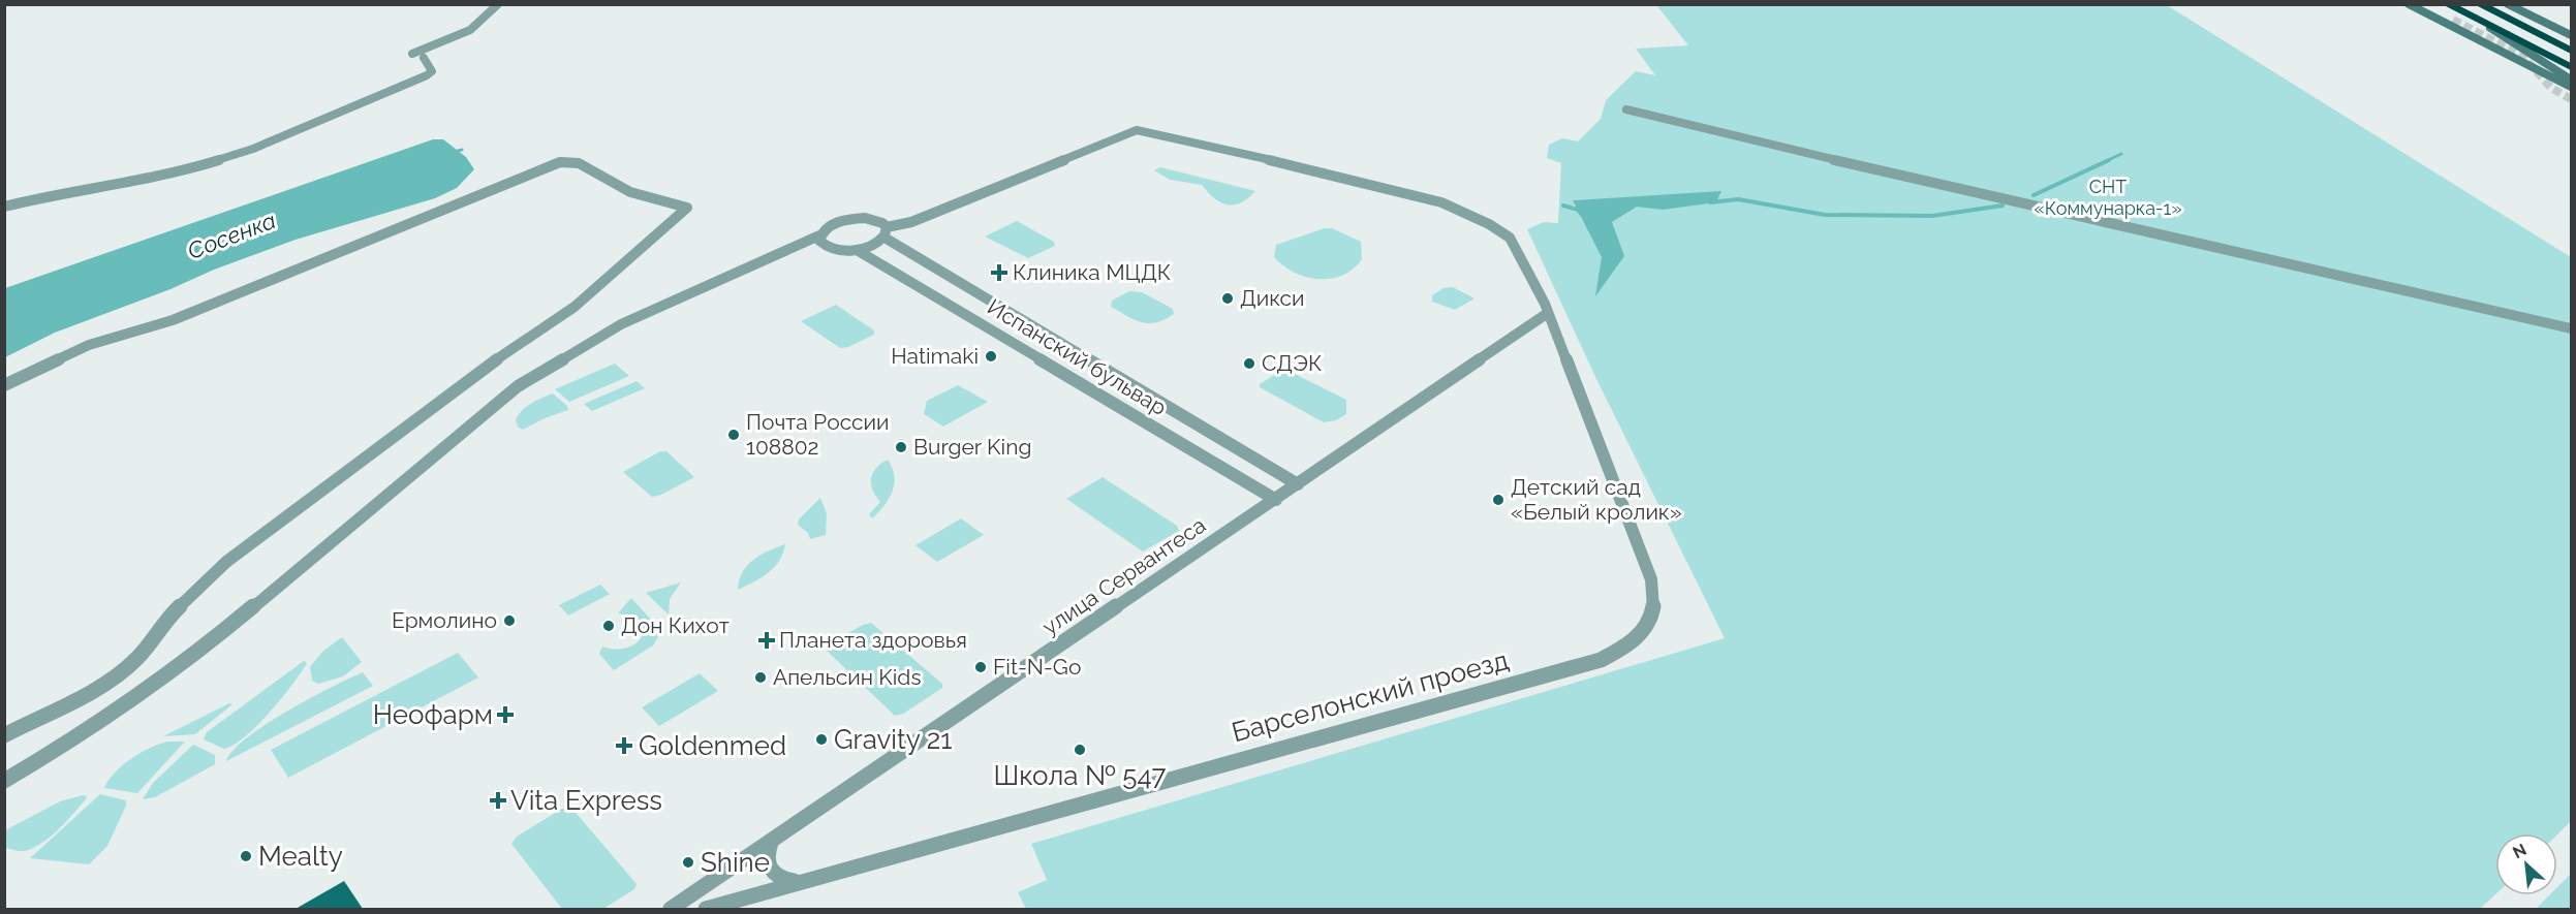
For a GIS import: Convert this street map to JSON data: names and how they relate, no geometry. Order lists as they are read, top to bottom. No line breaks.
{"streets":{"street":["Испанский бульвар","улица Сервантеса","Барселонский проезд"]},"crossings":[["Испанский бульвар","улица Сервантеса"],["Испанский бульвар","Барселонский проезд"],["улица Сервантеса","Барселонский проезд"]],"water":["Сосенка"],"parks":["СНТ «Коммунарка-1»"],"places":{"health":["Клиника МЦДК","Планета здоровья","Неофарм","Goldenmed","Vita Express"],"other":["Дикси","Hatimaki","СДЭК","Почта России 108802","Burger King","Детский сад «Белый кролик»","Ермолино","Дон Кихот","Fit-N-Go","Апельсин Kids","Gravity 21","Школа № 547","Mealty","Shine"]},"north":"top left"}
